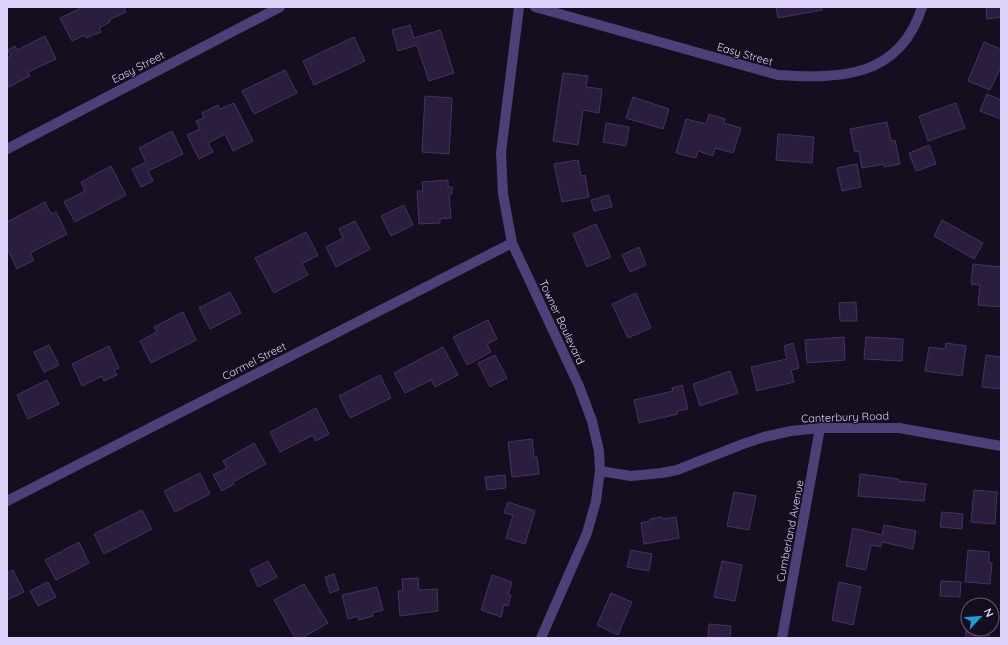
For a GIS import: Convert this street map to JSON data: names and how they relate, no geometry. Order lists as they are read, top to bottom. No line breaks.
{"streets":{"street":["Easy Street","Towner Boulevard","Carmel Street","Canterbury Road","Cumberland Avenue"]},"crossings":[["Towner Boulevard","Carmel Street"],["Towner Boulevard","Canterbury Road"],["Canterbury Road","Cumberland Avenue"]],"north":"top right"}
